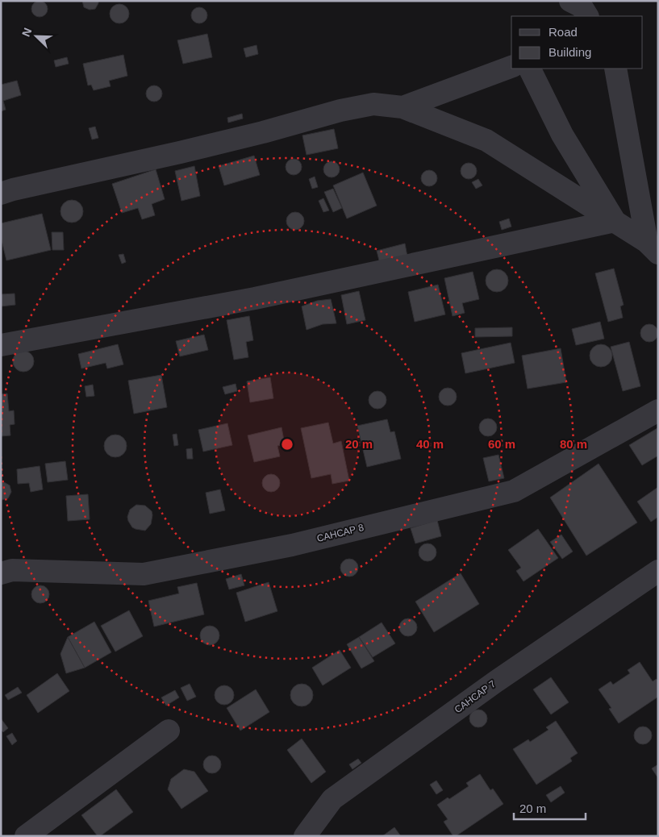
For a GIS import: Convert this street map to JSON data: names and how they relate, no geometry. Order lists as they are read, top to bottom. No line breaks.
{"streets":{"street":["САНСАР 8","САНСАР 7"]},"legend":["Road","Building"],"scale_bar":"20 m","north":"top left","rings":["20 m","40 m","60 m","80 m"]}
